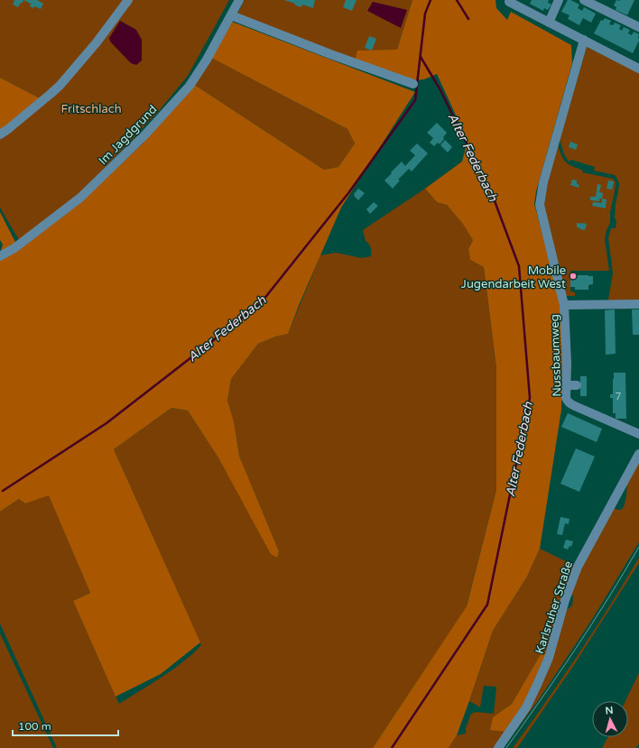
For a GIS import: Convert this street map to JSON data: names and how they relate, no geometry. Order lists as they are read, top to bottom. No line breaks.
{"streets":{"street":["Im Jagdgrund","Nussbaumweg","Karlsruher Straße"]},"water":["Alter Federbach"],"parks":["Fritschlach"],"places":["Mobile Jugendarbeit West"],"house_numbers":["7"],"scale_bar":"100 m","north":"top"}
